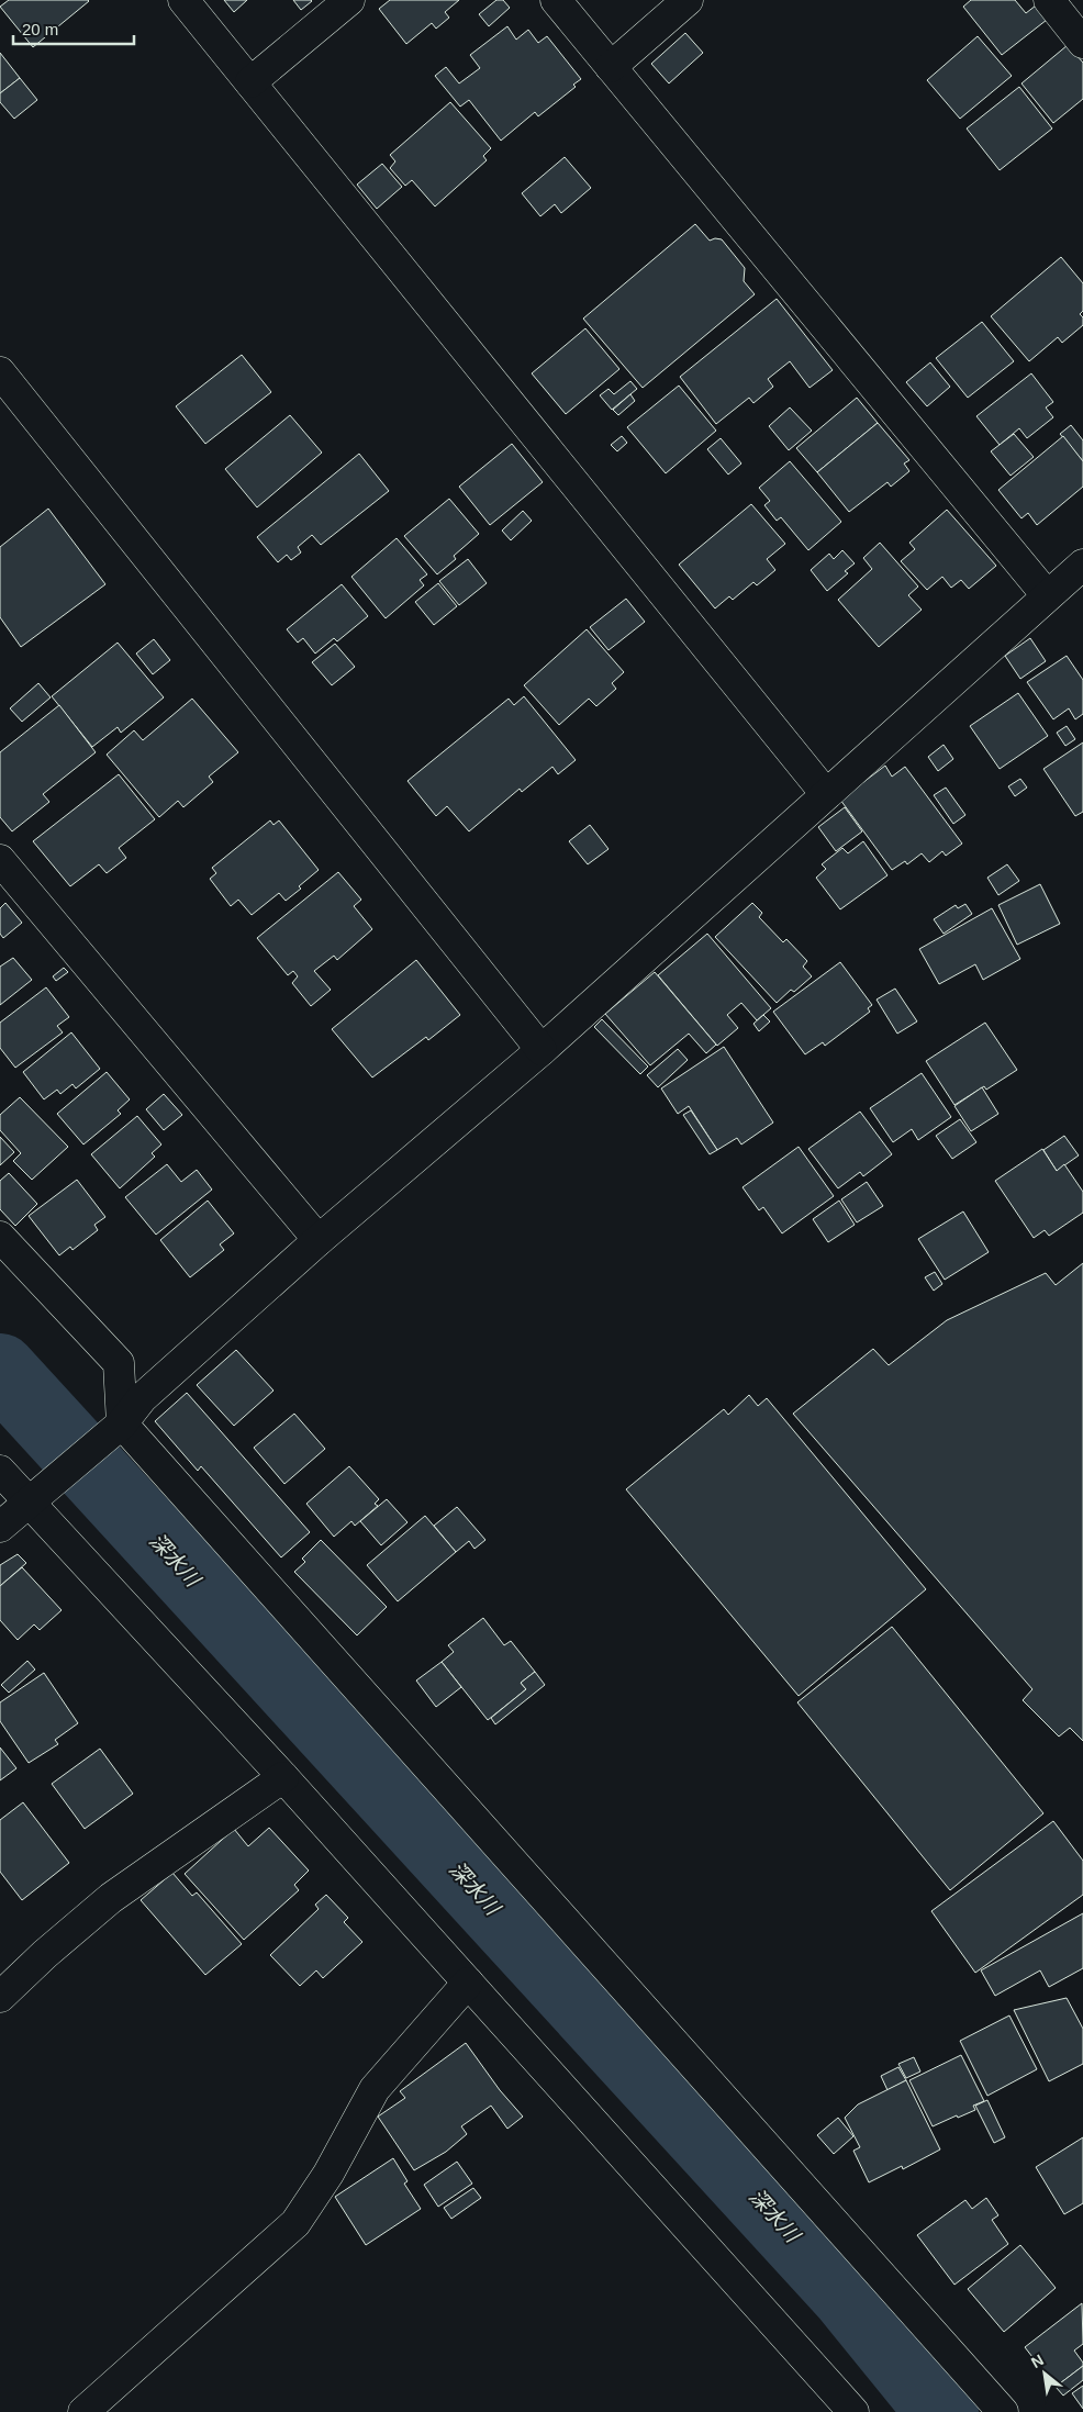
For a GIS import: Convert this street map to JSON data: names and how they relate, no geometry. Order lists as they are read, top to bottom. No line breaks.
{"water":["深水川"],"scale_bar":"20 m","north":"top left"}
